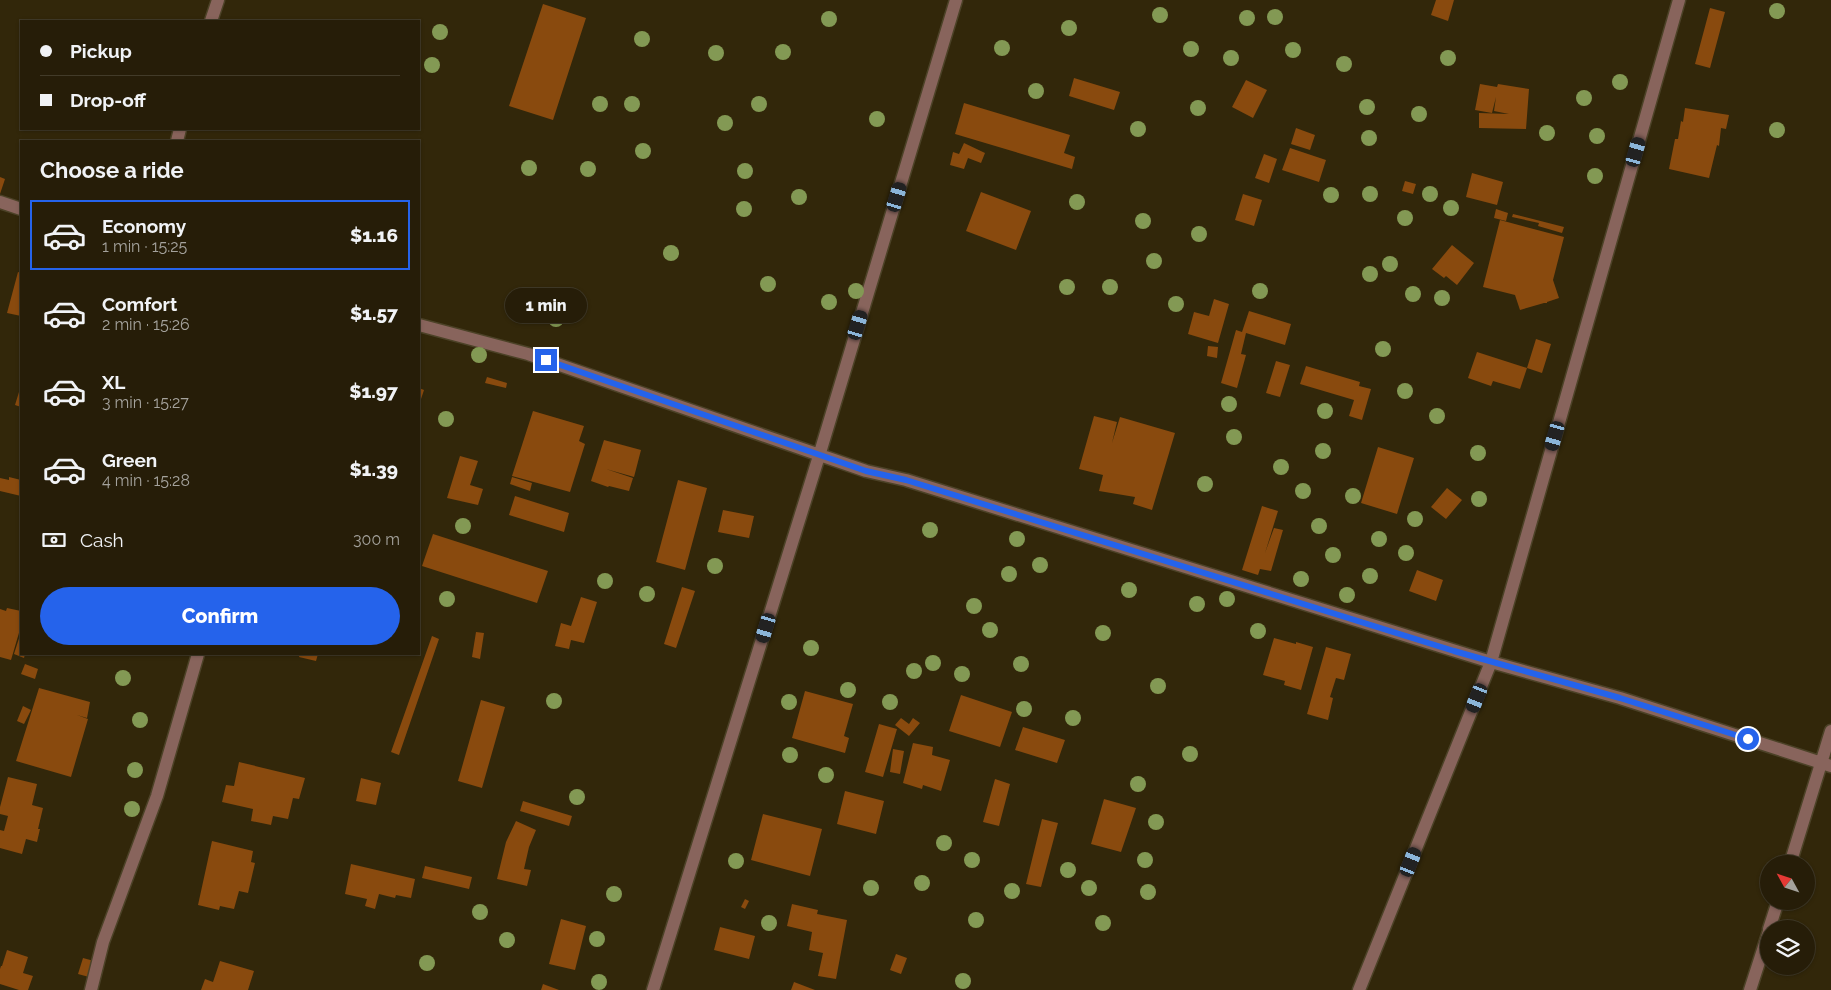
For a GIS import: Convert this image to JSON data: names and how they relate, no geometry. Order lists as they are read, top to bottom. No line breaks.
{"north":"top left","page":{"banner":["Pickup","Drop-off"],"heading":"Choose a ride","list":[{"name":"Economy","note":"1 min · 15:25","value":"$1.16"},{"name":"Comfort","note":"2 min · 15:26","value":"$1.57"},{"name":"XL","note":"3 min · 15:27","value":"$1.97"},{"name":"Green","note":"4 min · 15:28","value":"$1.39"}],"bubble":"1 min","pay":["Cash","300 m"],"buttons":"Confirm"}}
